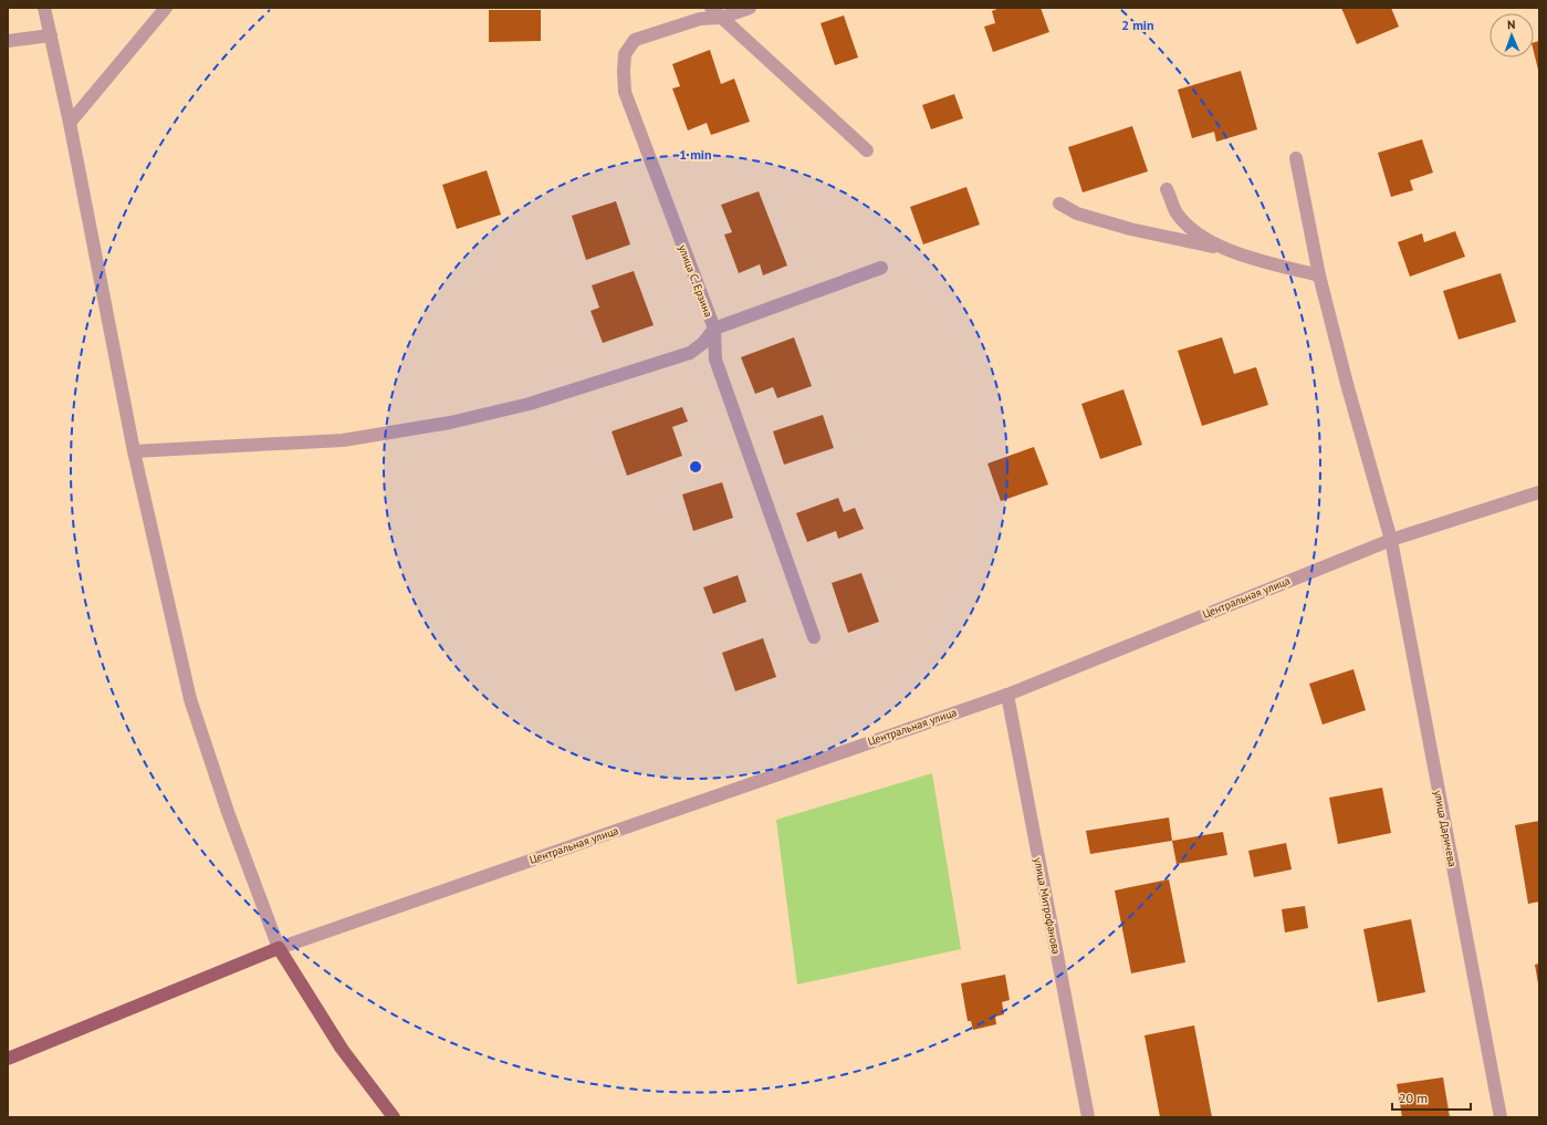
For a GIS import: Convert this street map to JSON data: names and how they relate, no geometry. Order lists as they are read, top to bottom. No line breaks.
{"streets":{"street":["улица С. Ерзина","Центральная улица","улица Даричева","улица Митрофанова"]},"crossings":[["Центральная улица","улица Даричева"],["Центральная улица","улица Митрофанова"]],"scale_bar":"20 m","north":"top","rings":["2 min","1 min"]}
